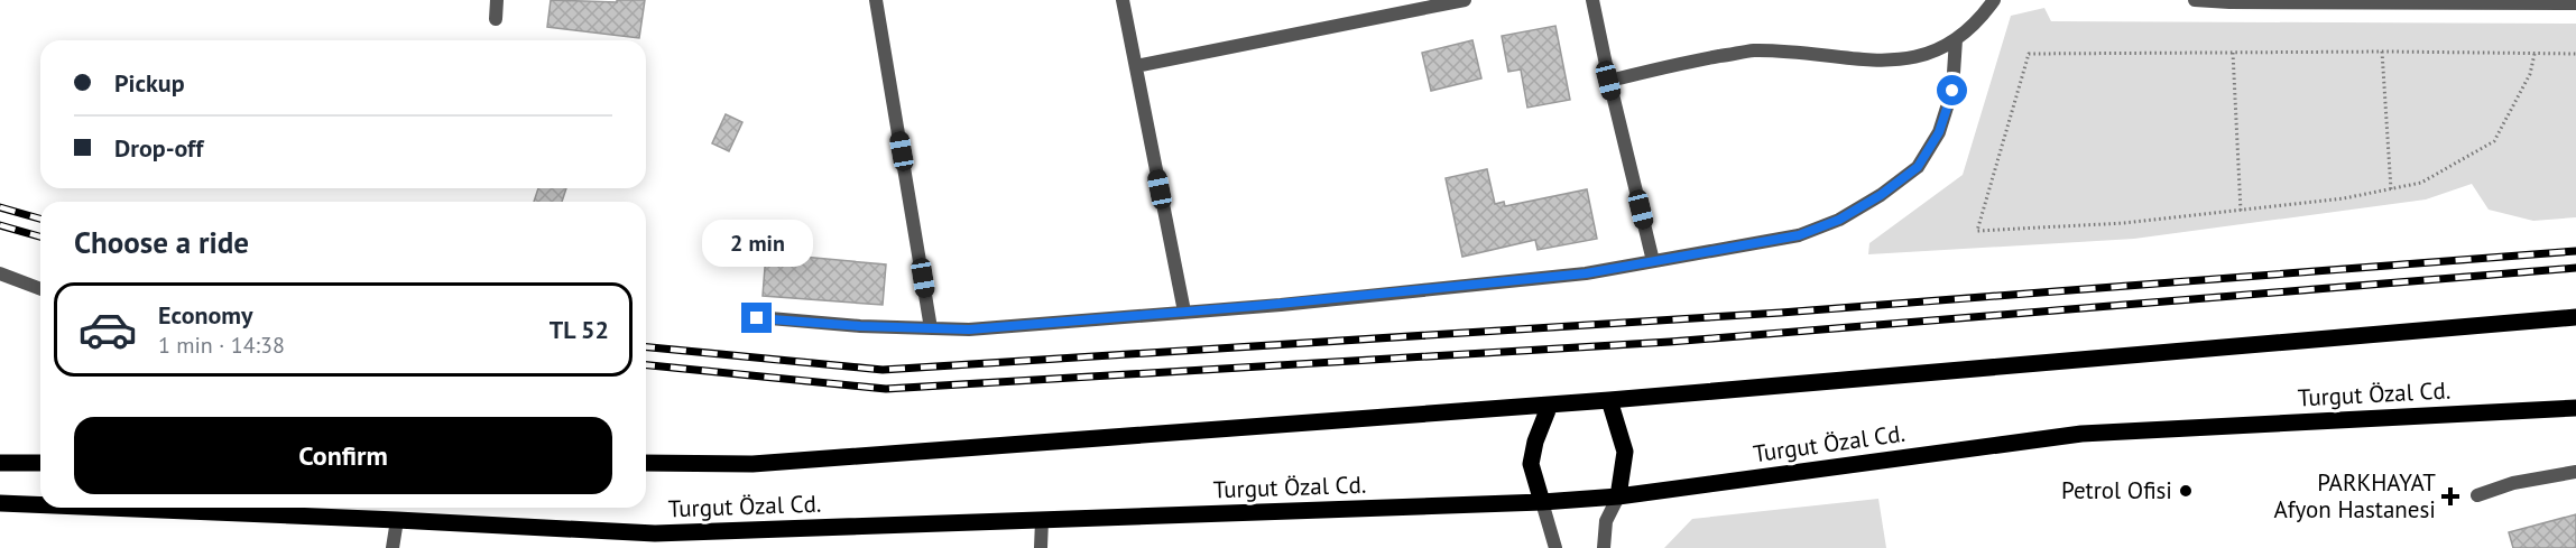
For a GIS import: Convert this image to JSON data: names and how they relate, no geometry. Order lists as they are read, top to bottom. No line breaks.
{"streets":{"main road":["Turgut Özal Cd."]},"places":{"other":["Petrol Ofisi"],"health":["PARKHAYAT Afyon Hastanesi"]},"page":{"banner":["Pickup","Drop-off"],"heading":"Choose a ride","bubble":"2 min","list":[{"name":"Economy","note":"1 min · 14:38","value":"TL 52"}],"buttons":"Confirm"}}
